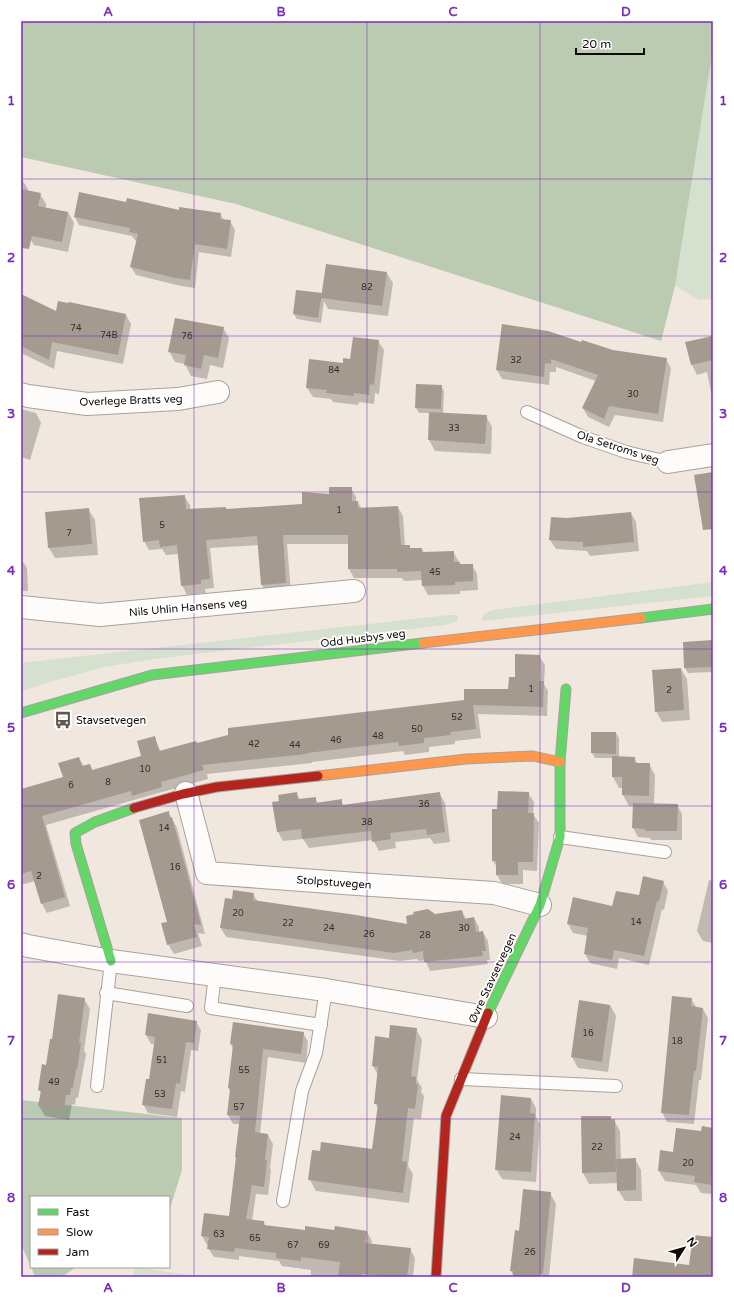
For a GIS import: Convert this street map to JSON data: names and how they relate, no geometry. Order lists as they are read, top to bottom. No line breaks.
{"streets":{"street":["Overlege Bratts veg","Ola Setroms veg","Nils Uhlin Hansens veg","Odd Husbys veg","Stolpstuvegen","Øvre Stavsetvegen"]},"crossings":[["Stolpstuvegen","Øvre Stavsetvegen"]],"places":{"bus stop":["Stavsetvegen"]},"house_numbers":["82","74","74B","76","32","84","30","33","1","5","7","45","1","2","52","50","48","46","42","44","10","8","6","36","38","14","16","2","20","14","22","24","30","26","28","16","18","51","55","49","53","57","24","22","20","63","65","67","69","26"],"legend":["Fast","Slow","Jam"],"scale_bar":"20 m","north":"top right","grid":{"columns":["A","B","C","D"],"rows":["1","2","3","4","5","6","7","8"]}}
